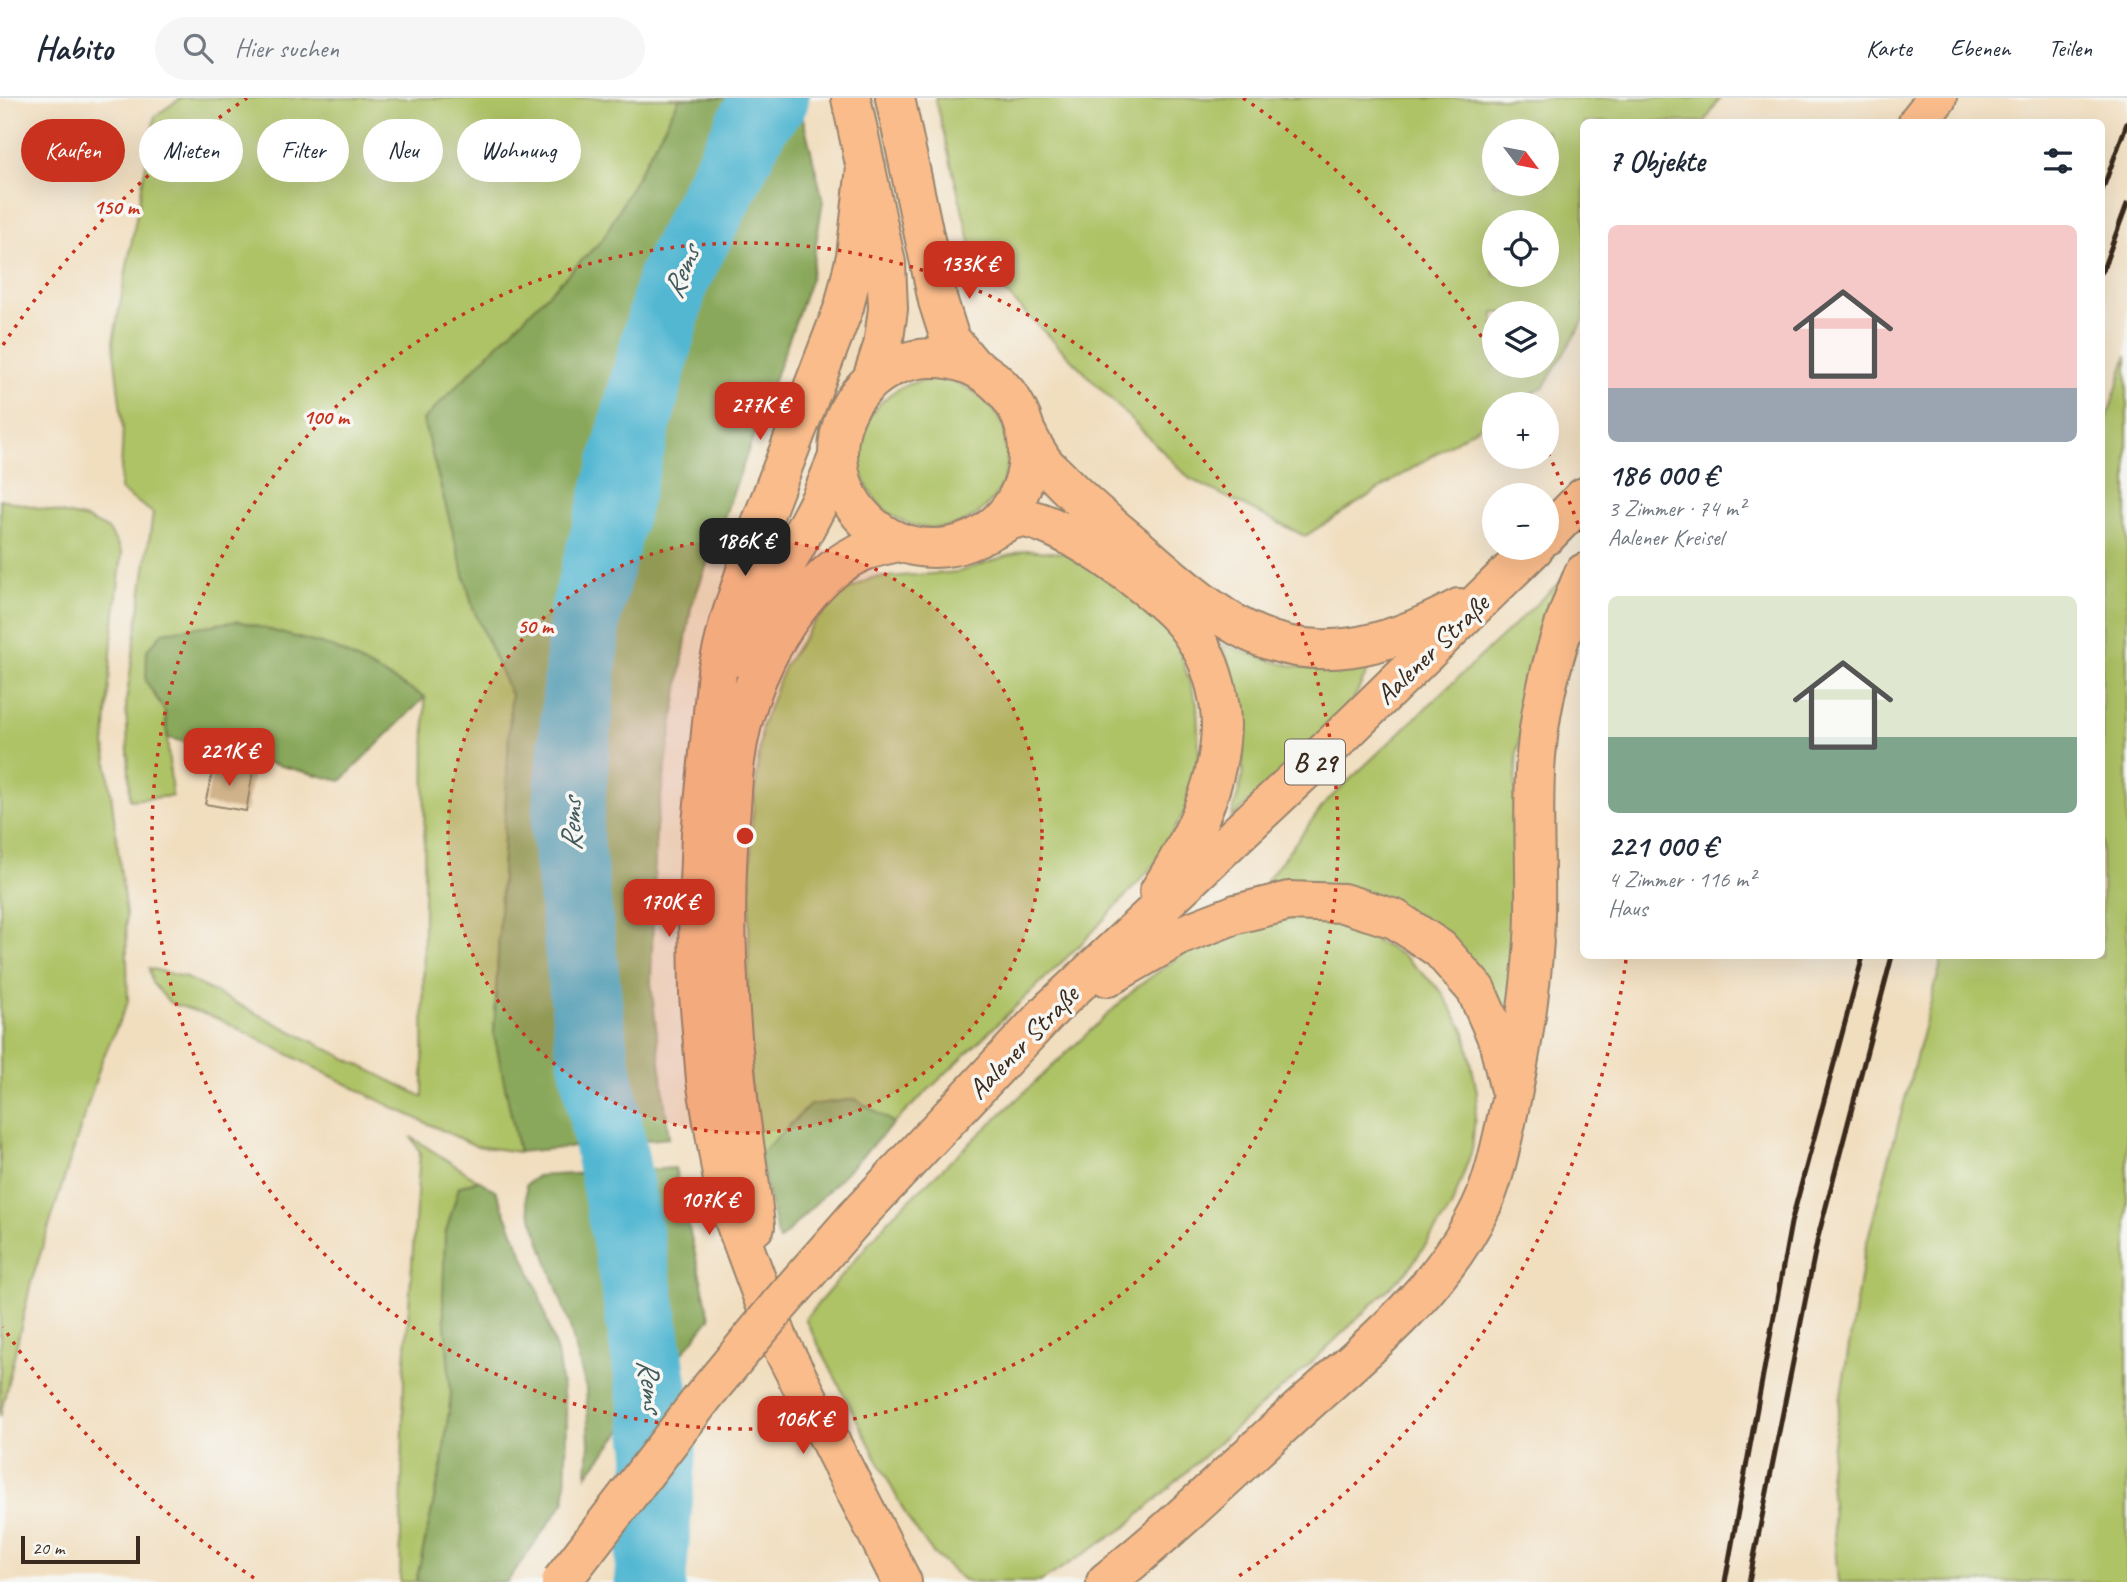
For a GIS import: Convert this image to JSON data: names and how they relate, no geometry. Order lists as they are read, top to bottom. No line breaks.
{"streets":{"main road":["Aalener Straße","B 29"]},"water":["Rems"],"scale_bar":"20 m","north":"bottom right","page":{"header":"Habito","search":"Hier suchen","nav":["Karte","Ebenen","Teilen"],"map_buttons":["+","−"],"chip":["Kaufen","Mieten","Filter","Neu","Wohnung"],"heading":"7 Objekte","list":[{"name":"186 000 €","note":"3 Zimmer · 74 m² · Aalener Kreisel"},{"name":"221 000 €","note":"4 Zimmer · 116 m² · Haus"}],"price":["133K €","277K €","186K €","221K €","170K €","107K €","106K €"],"scale":"20 m"},"rings":["150 m","100 m","50 m"]}
